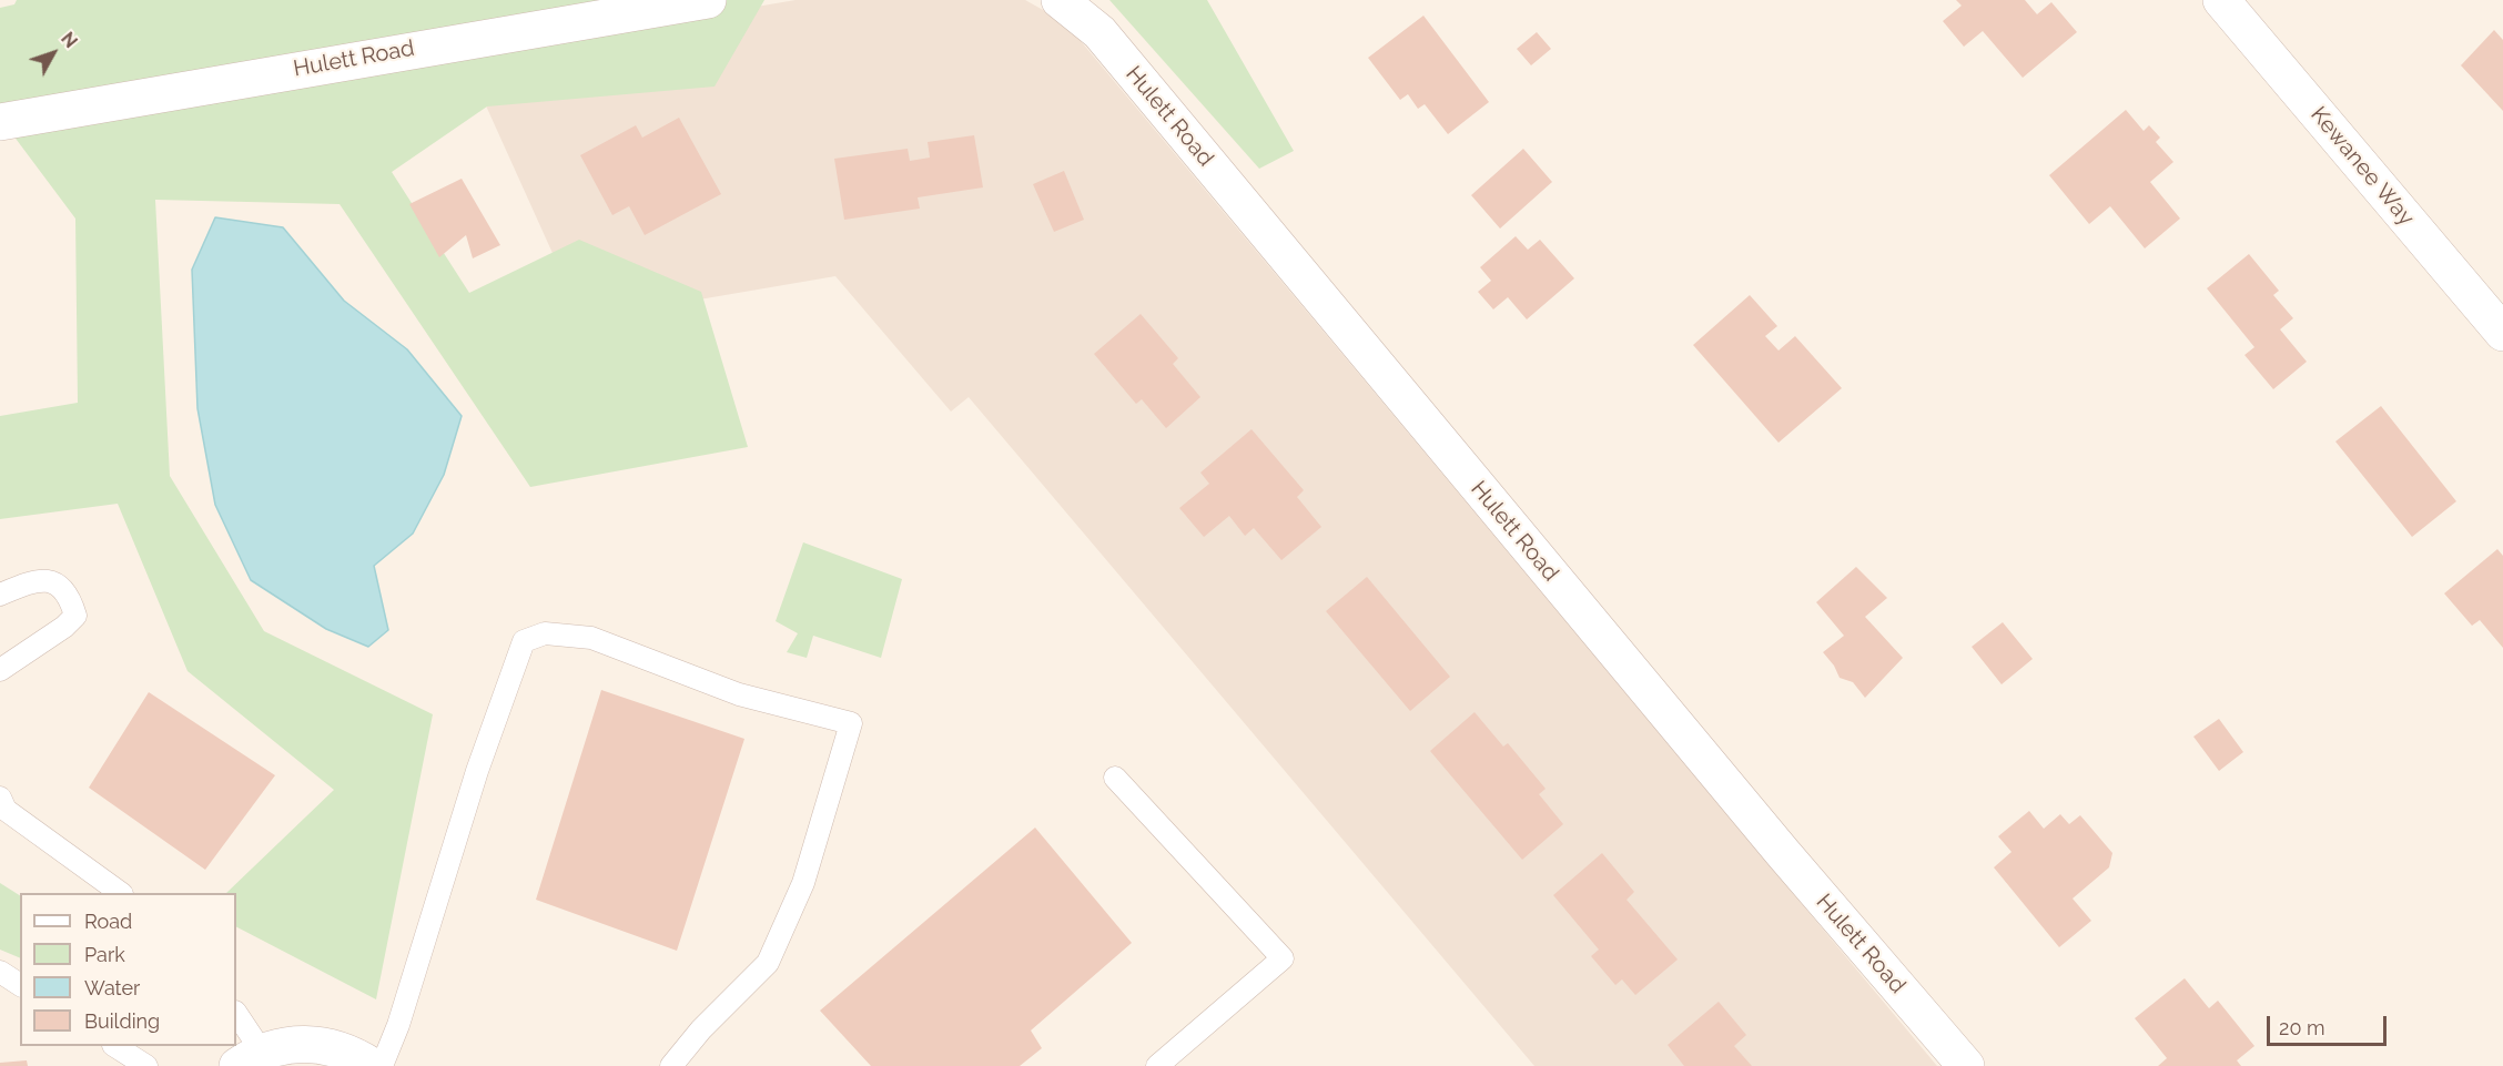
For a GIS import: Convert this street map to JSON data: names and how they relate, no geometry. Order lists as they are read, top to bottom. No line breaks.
{"streets":{"street":["Hulett Road","Kewanee Way"]},"legend":["Road","Park","Water","Building"],"scale_bar":"20 m","north":"top right"}
